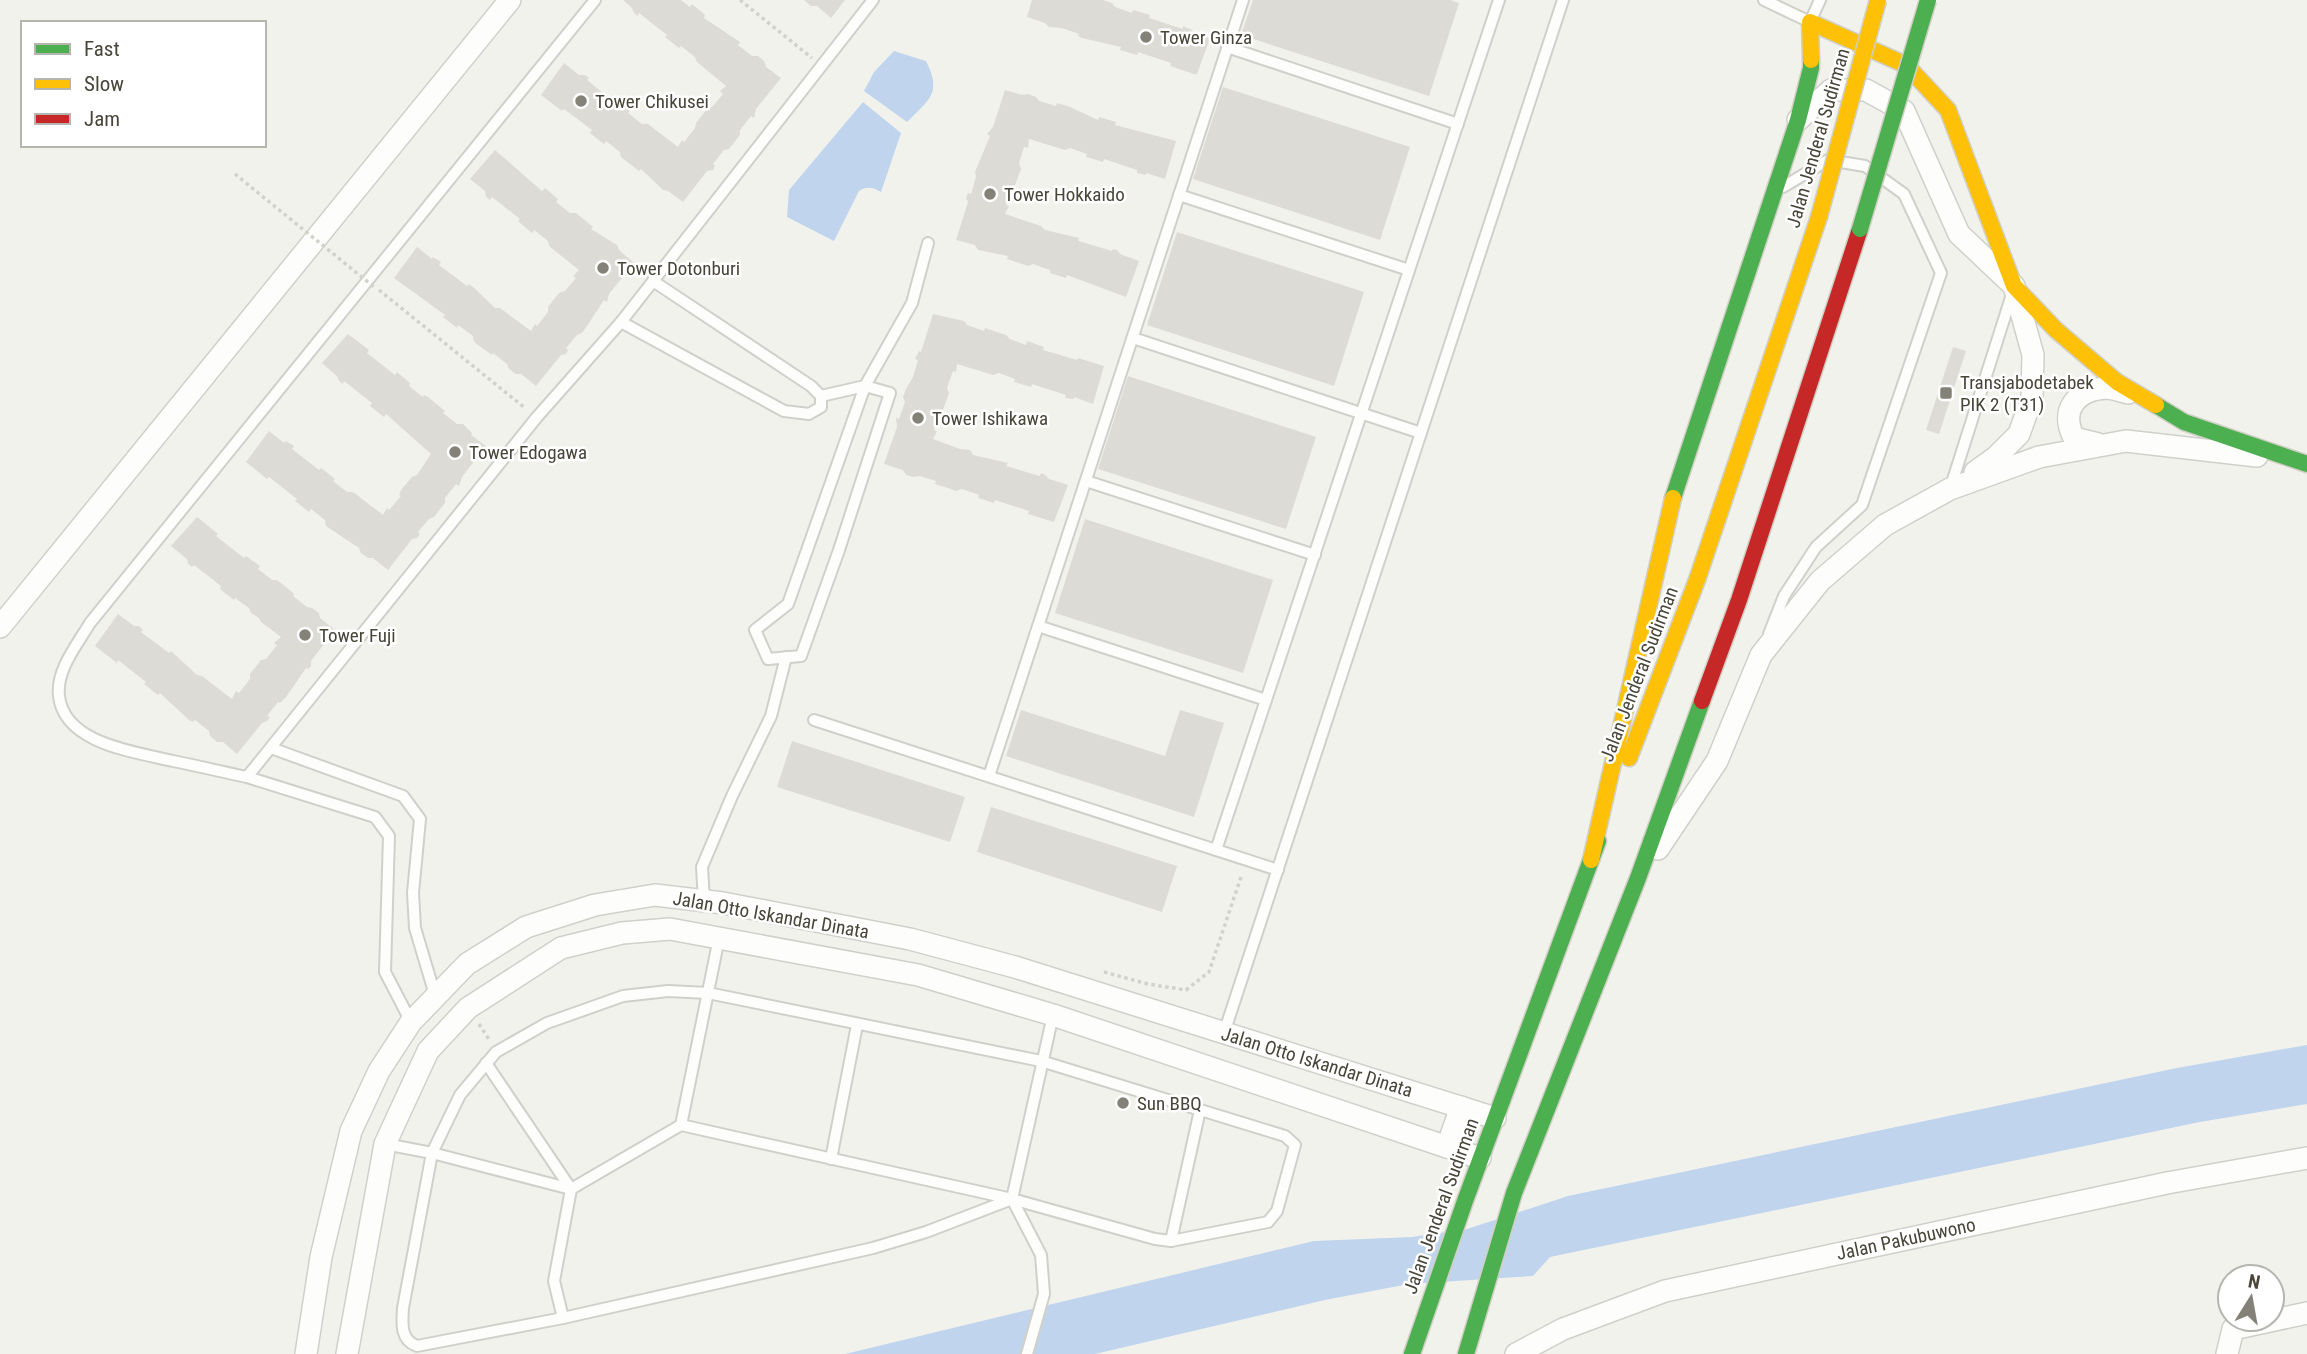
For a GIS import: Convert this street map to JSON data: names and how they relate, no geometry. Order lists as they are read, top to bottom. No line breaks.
{"streets":{"main road":["Jalan Jenderal Sudirman"],"street":["Jalan Otto Iskandar Dinata","Jalan Pakubuwono"]},"crossings":[["Jalan Jenderal Sudirman","Jalan Otto Iskandar Dinata"]],"places":{"other":["Tower Ginza","Tower Chikusei","Tower Hokkaido","Tower Dotonburi","Tower Ishikawa","Tower Edogawa","Tower Fuji","Sun BBQ"],"transit":["Transjabodetabek PIK 2 (T31)"]},"legend":["Fast","Slow","Jam"],"north":"top"}
